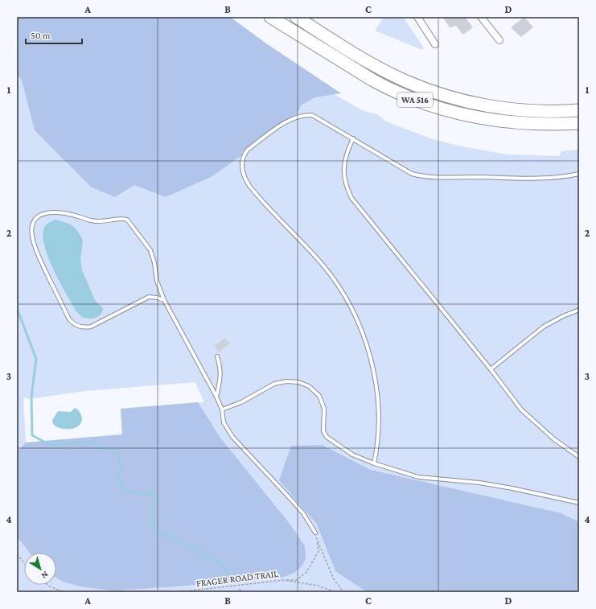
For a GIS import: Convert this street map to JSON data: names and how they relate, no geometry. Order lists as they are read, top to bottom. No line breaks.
{"streets":{"highway":["WA 516"],"path":["FRAGER ROAD TRAIL"]},"scale_bar":"50 m","north":"bottom right","grid":{"columns":["A","B","C","D"],"rows":["1","2","3","4"]}}
